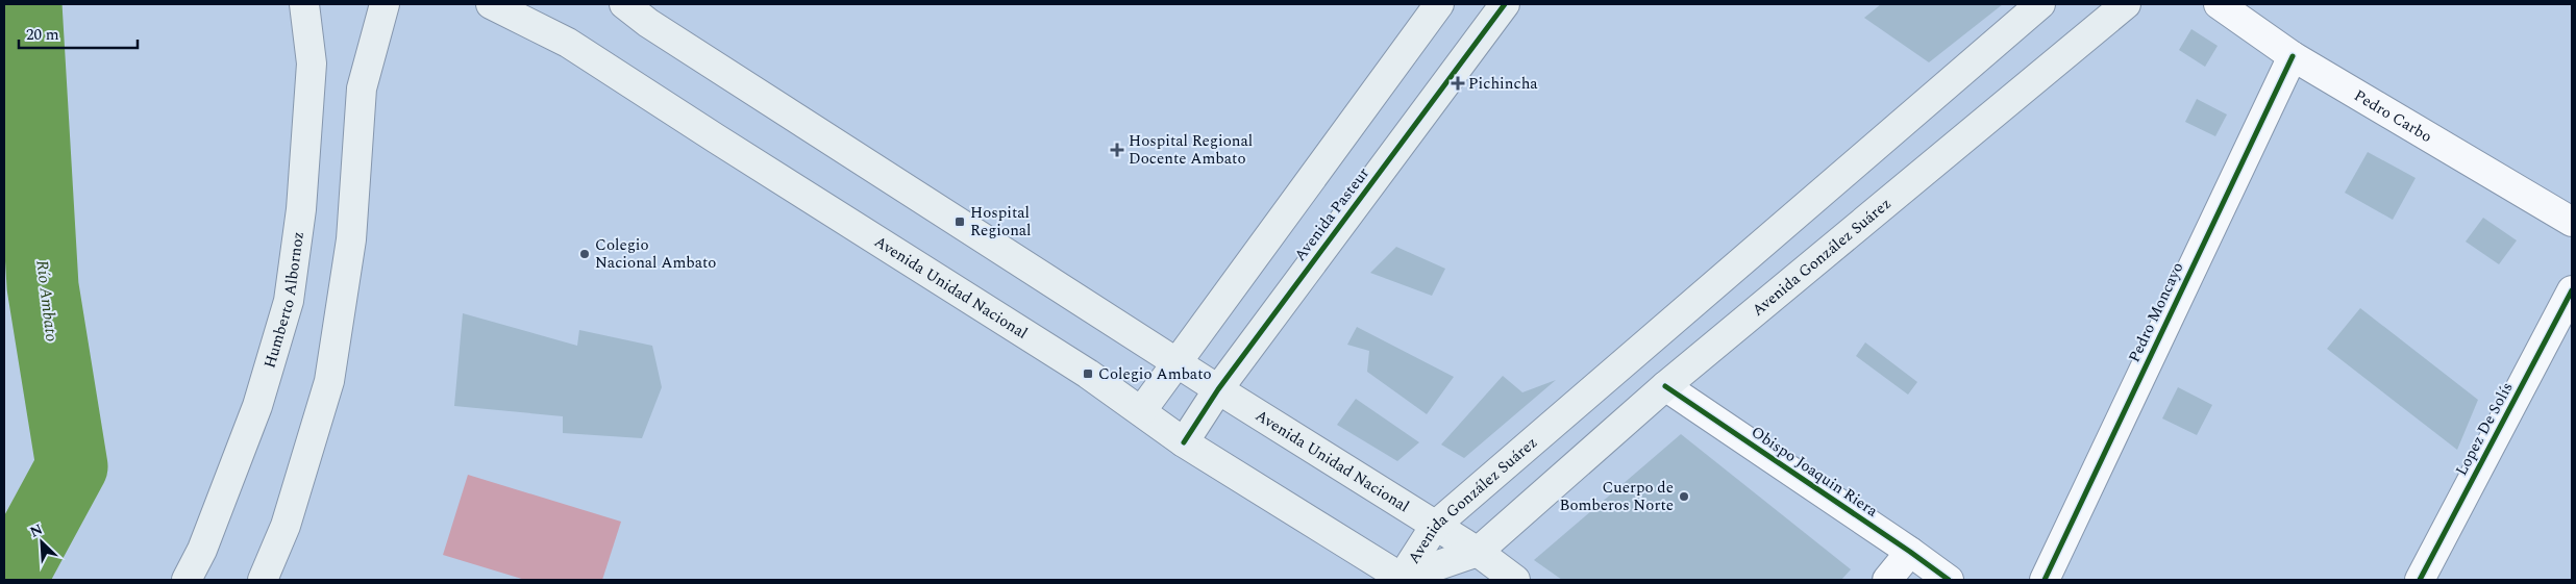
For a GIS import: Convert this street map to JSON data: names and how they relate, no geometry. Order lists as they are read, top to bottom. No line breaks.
{"streets":{"main road":["Avenida Pasteur","Avenida González Suárez","Avenida Unidad Nacional","Humberto Albornoz"],"street":["Pedro Carbo","Pedro Moncayo","Lopez De Solís","Obispo Joaquin Riera"]},"crossings":[["Pedro Carbo","Pedro Moncayo"],["Avenida Pasteur","Avenida Unidad Nacional"],["Avenida González Suárez","Avenida Unidad Nacional"],["Avenida González Suárez","Obispo Joaquin Riera"]],"water":["Río Ambato"],"places":{"health":["Pichincha","Hospital Regional Docente Ambato"],"transit":["Hospital Regional","Colegio Ambato"],"other":["Colegio Nacional Ambato","Cuerpo de Bomberos Norte"]},"scale_bar":"20 m","north":"top left"}
